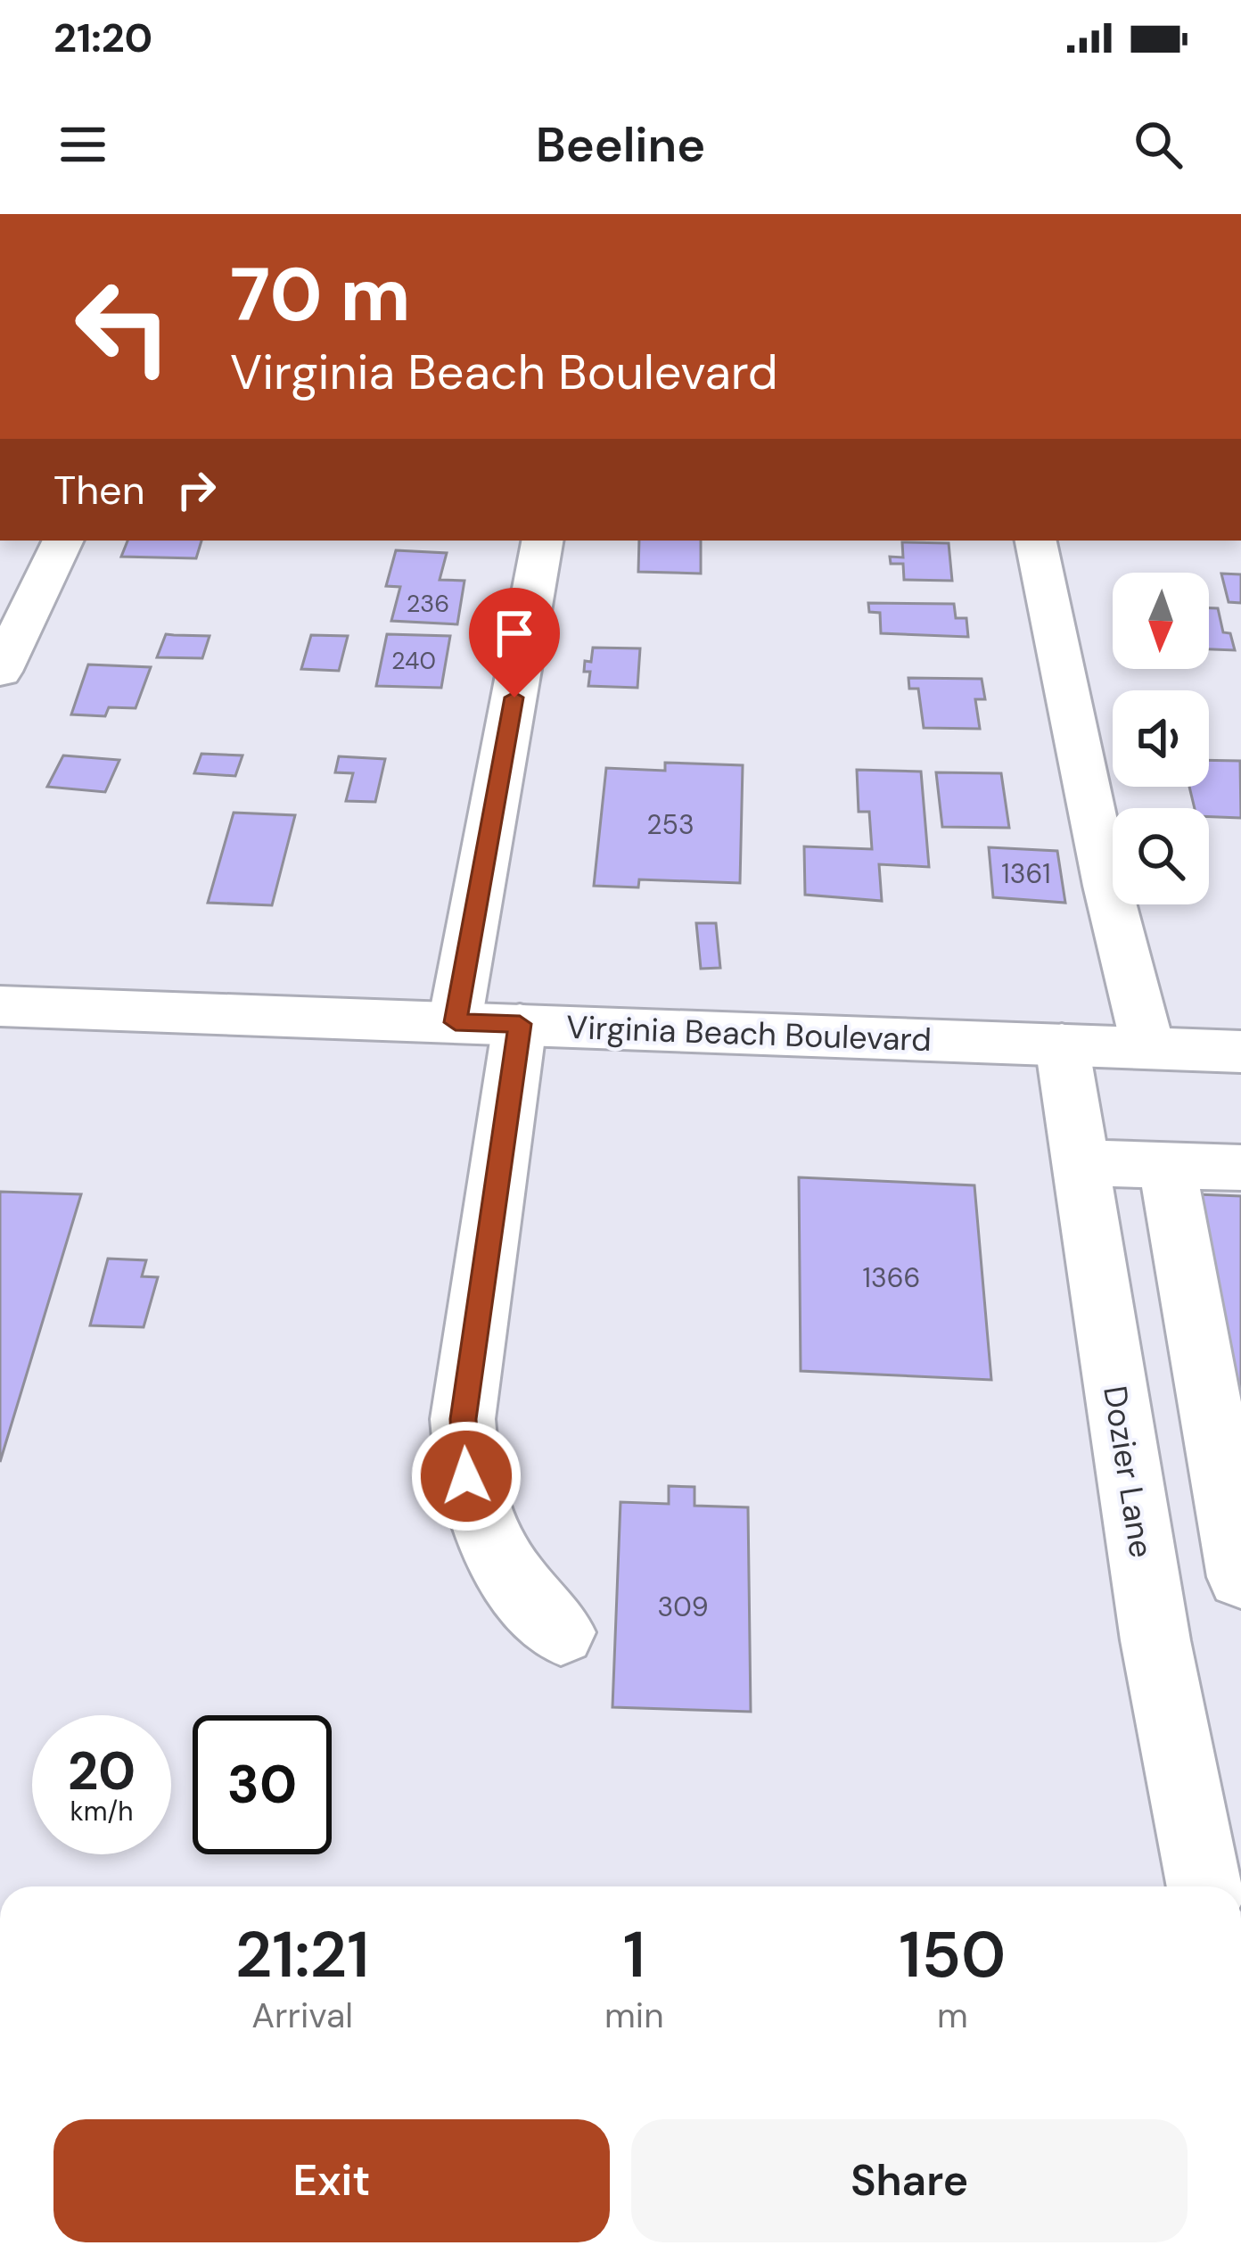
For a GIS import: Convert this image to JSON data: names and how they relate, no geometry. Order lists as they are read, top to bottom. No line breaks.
{"streets":{"street":["Virginia Beach Boulevard","Dozier Lane"]},"crossings":[["Virginia Beach Boulevard","Dozier Lane"]],"house_numbers":["236","240","253","1361","1366","309"],"north":"bottom","page":{"status":"21:20","header":"Beeline","turn":["70 m","Virginia Beach Boulevard"],"then":"Then","speed":"20 km/h","limit":"30","eta":["21:21","Arrival","1","min","150","m"],"buttons":["Exit","Share"]}}
